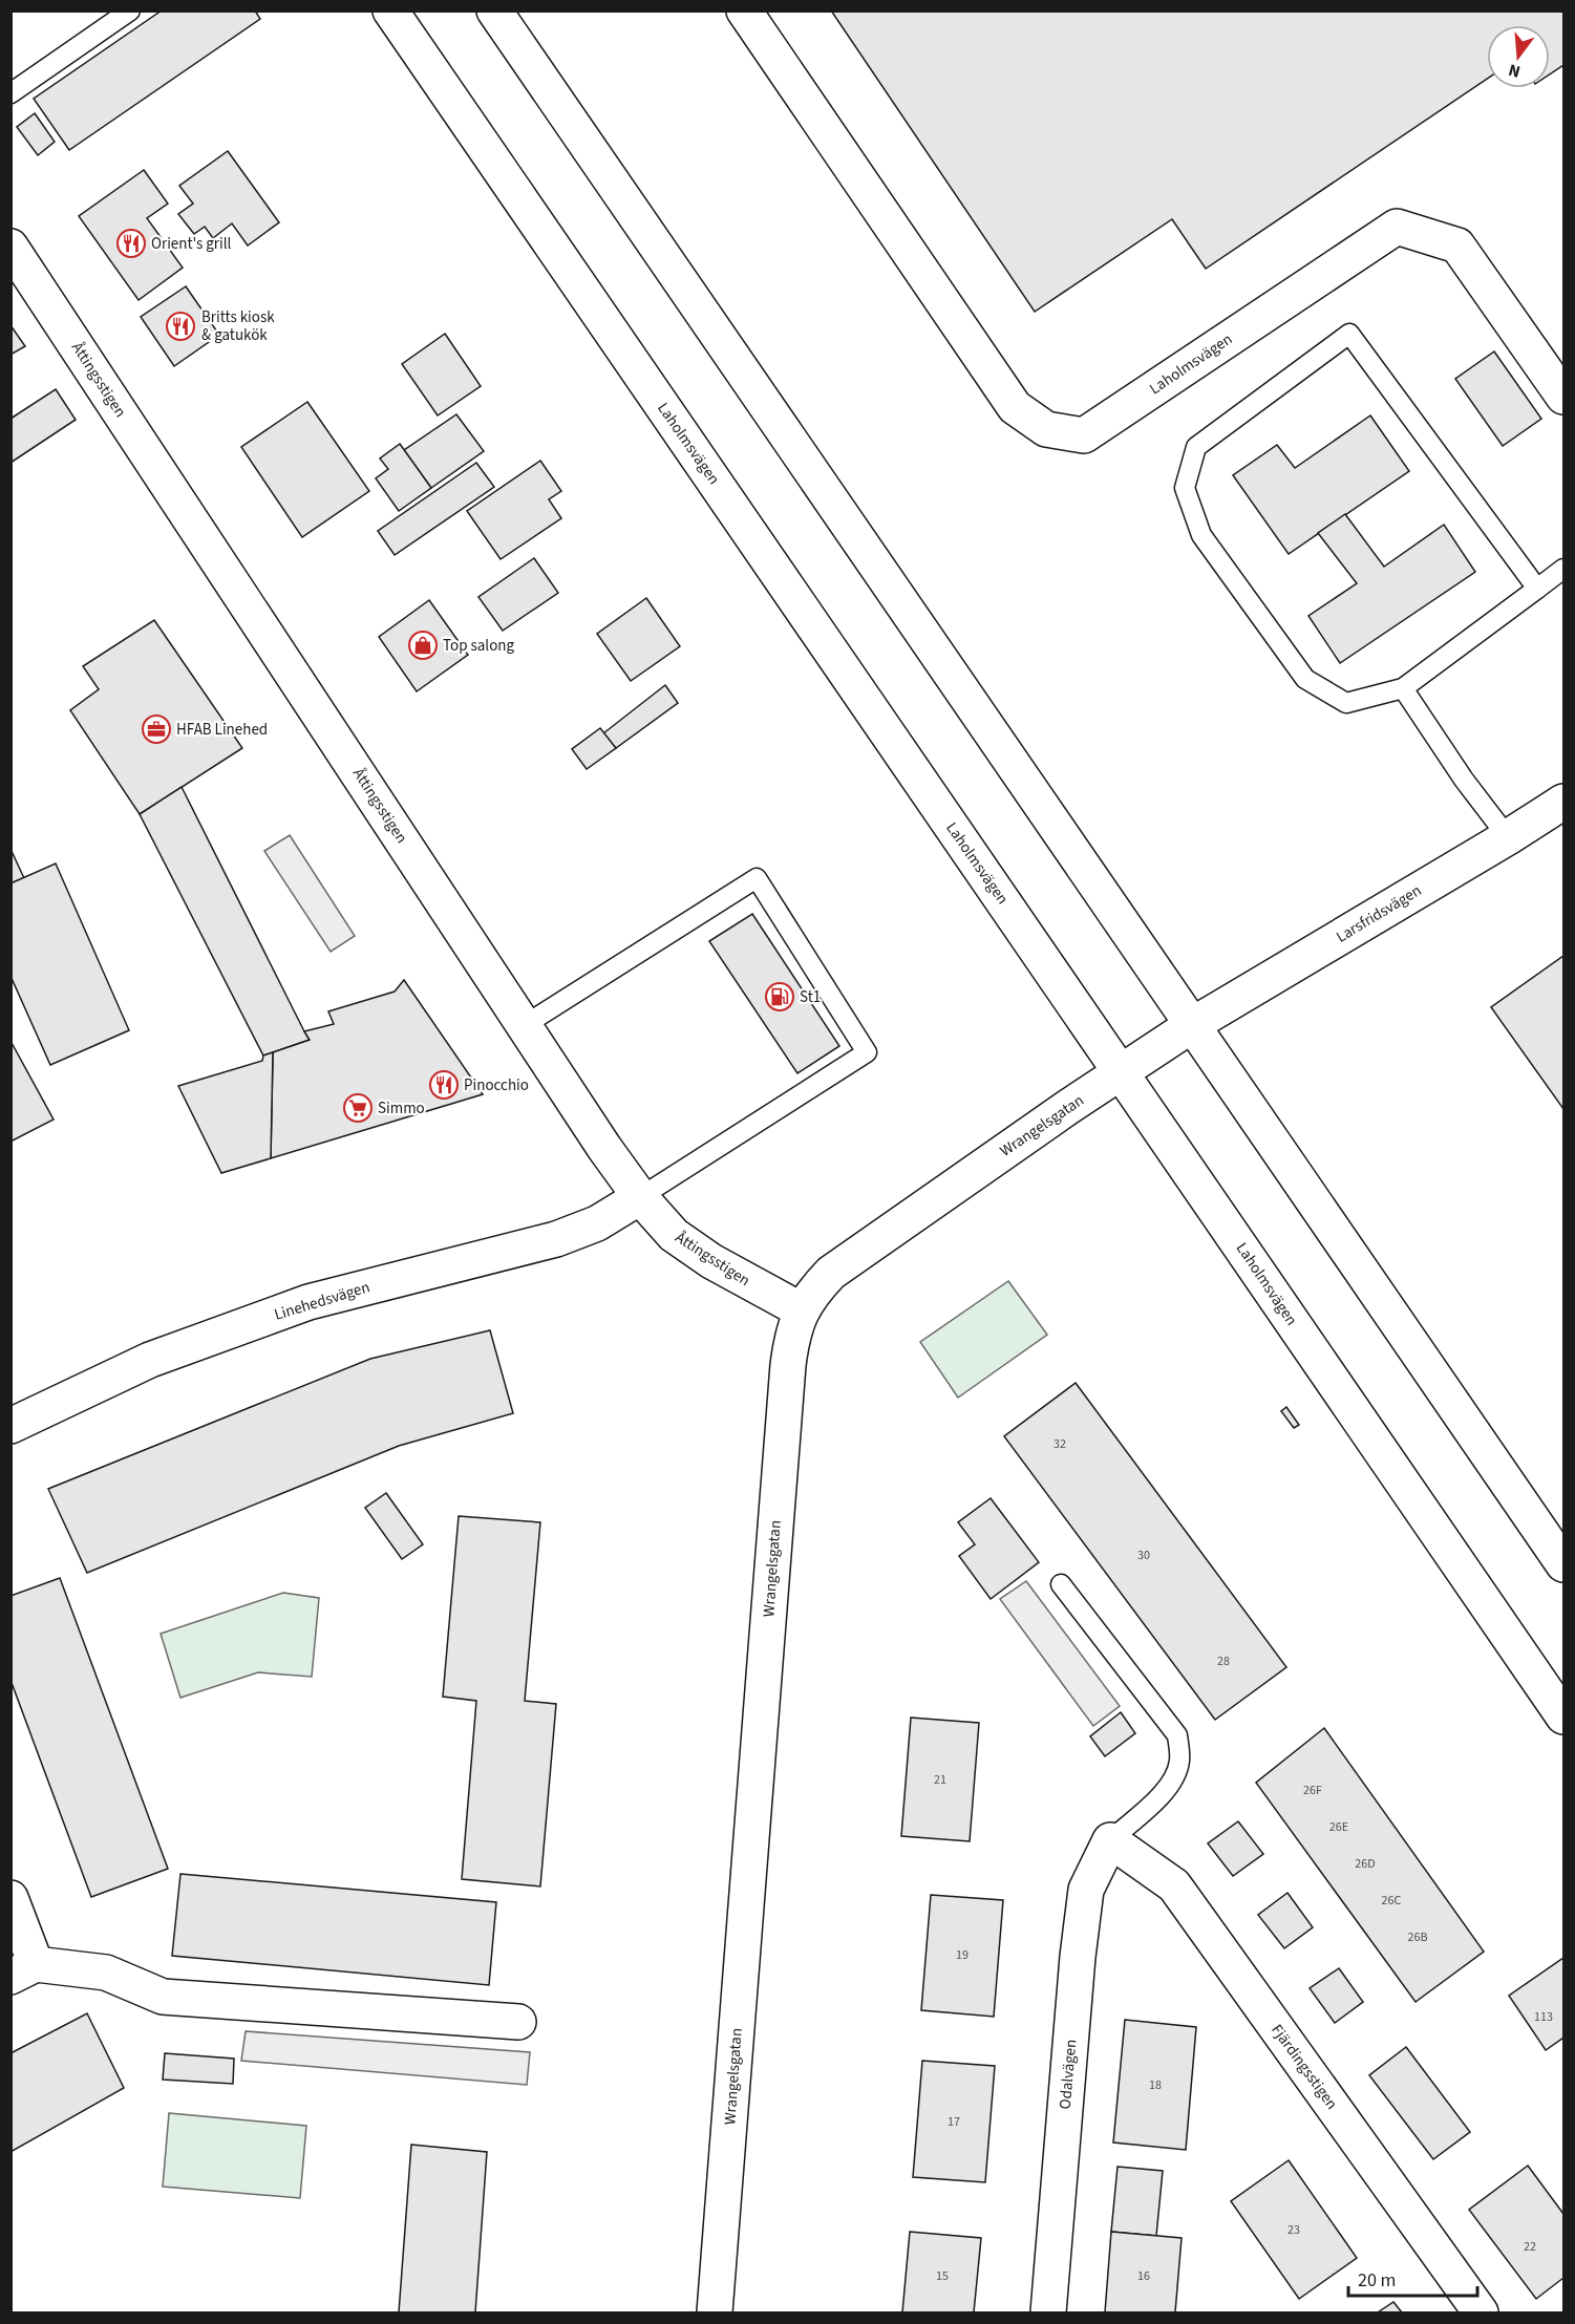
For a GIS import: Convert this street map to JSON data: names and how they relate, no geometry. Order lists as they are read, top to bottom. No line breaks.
{"streets":{"main road":["Laholmsvägen","Åttingsstigen","Larsfridsvägen","Wrangelsgatan","Linehedsvägen","Fjärdingsstigen","Odalvägen"]},"crossings":[["Laholmsvägen","Wrangelsgatan"],["Åttingsstigen","Wrangelsgatan"],["Åttingsstigen","Linehedsvägen"],["Larsfridsvägen","Wrangelsgatan"],["Fjärdingsstigen","Odalvägen"]],"places":{"restaurant":["Orient's grill","Britts kiosk & gatukök","Pinocchio"],"shop":["Top salong"],"office":["HFAB Linehed"],"fuel station":["St1"],"supermarket":["Simmo"]},"house_numbers":["32","30","28","21","26F","26E","26D","26C","26B","19","113","18","17","23","22","15","16"],"scale_bar":"20 m","north":"bottom"}
